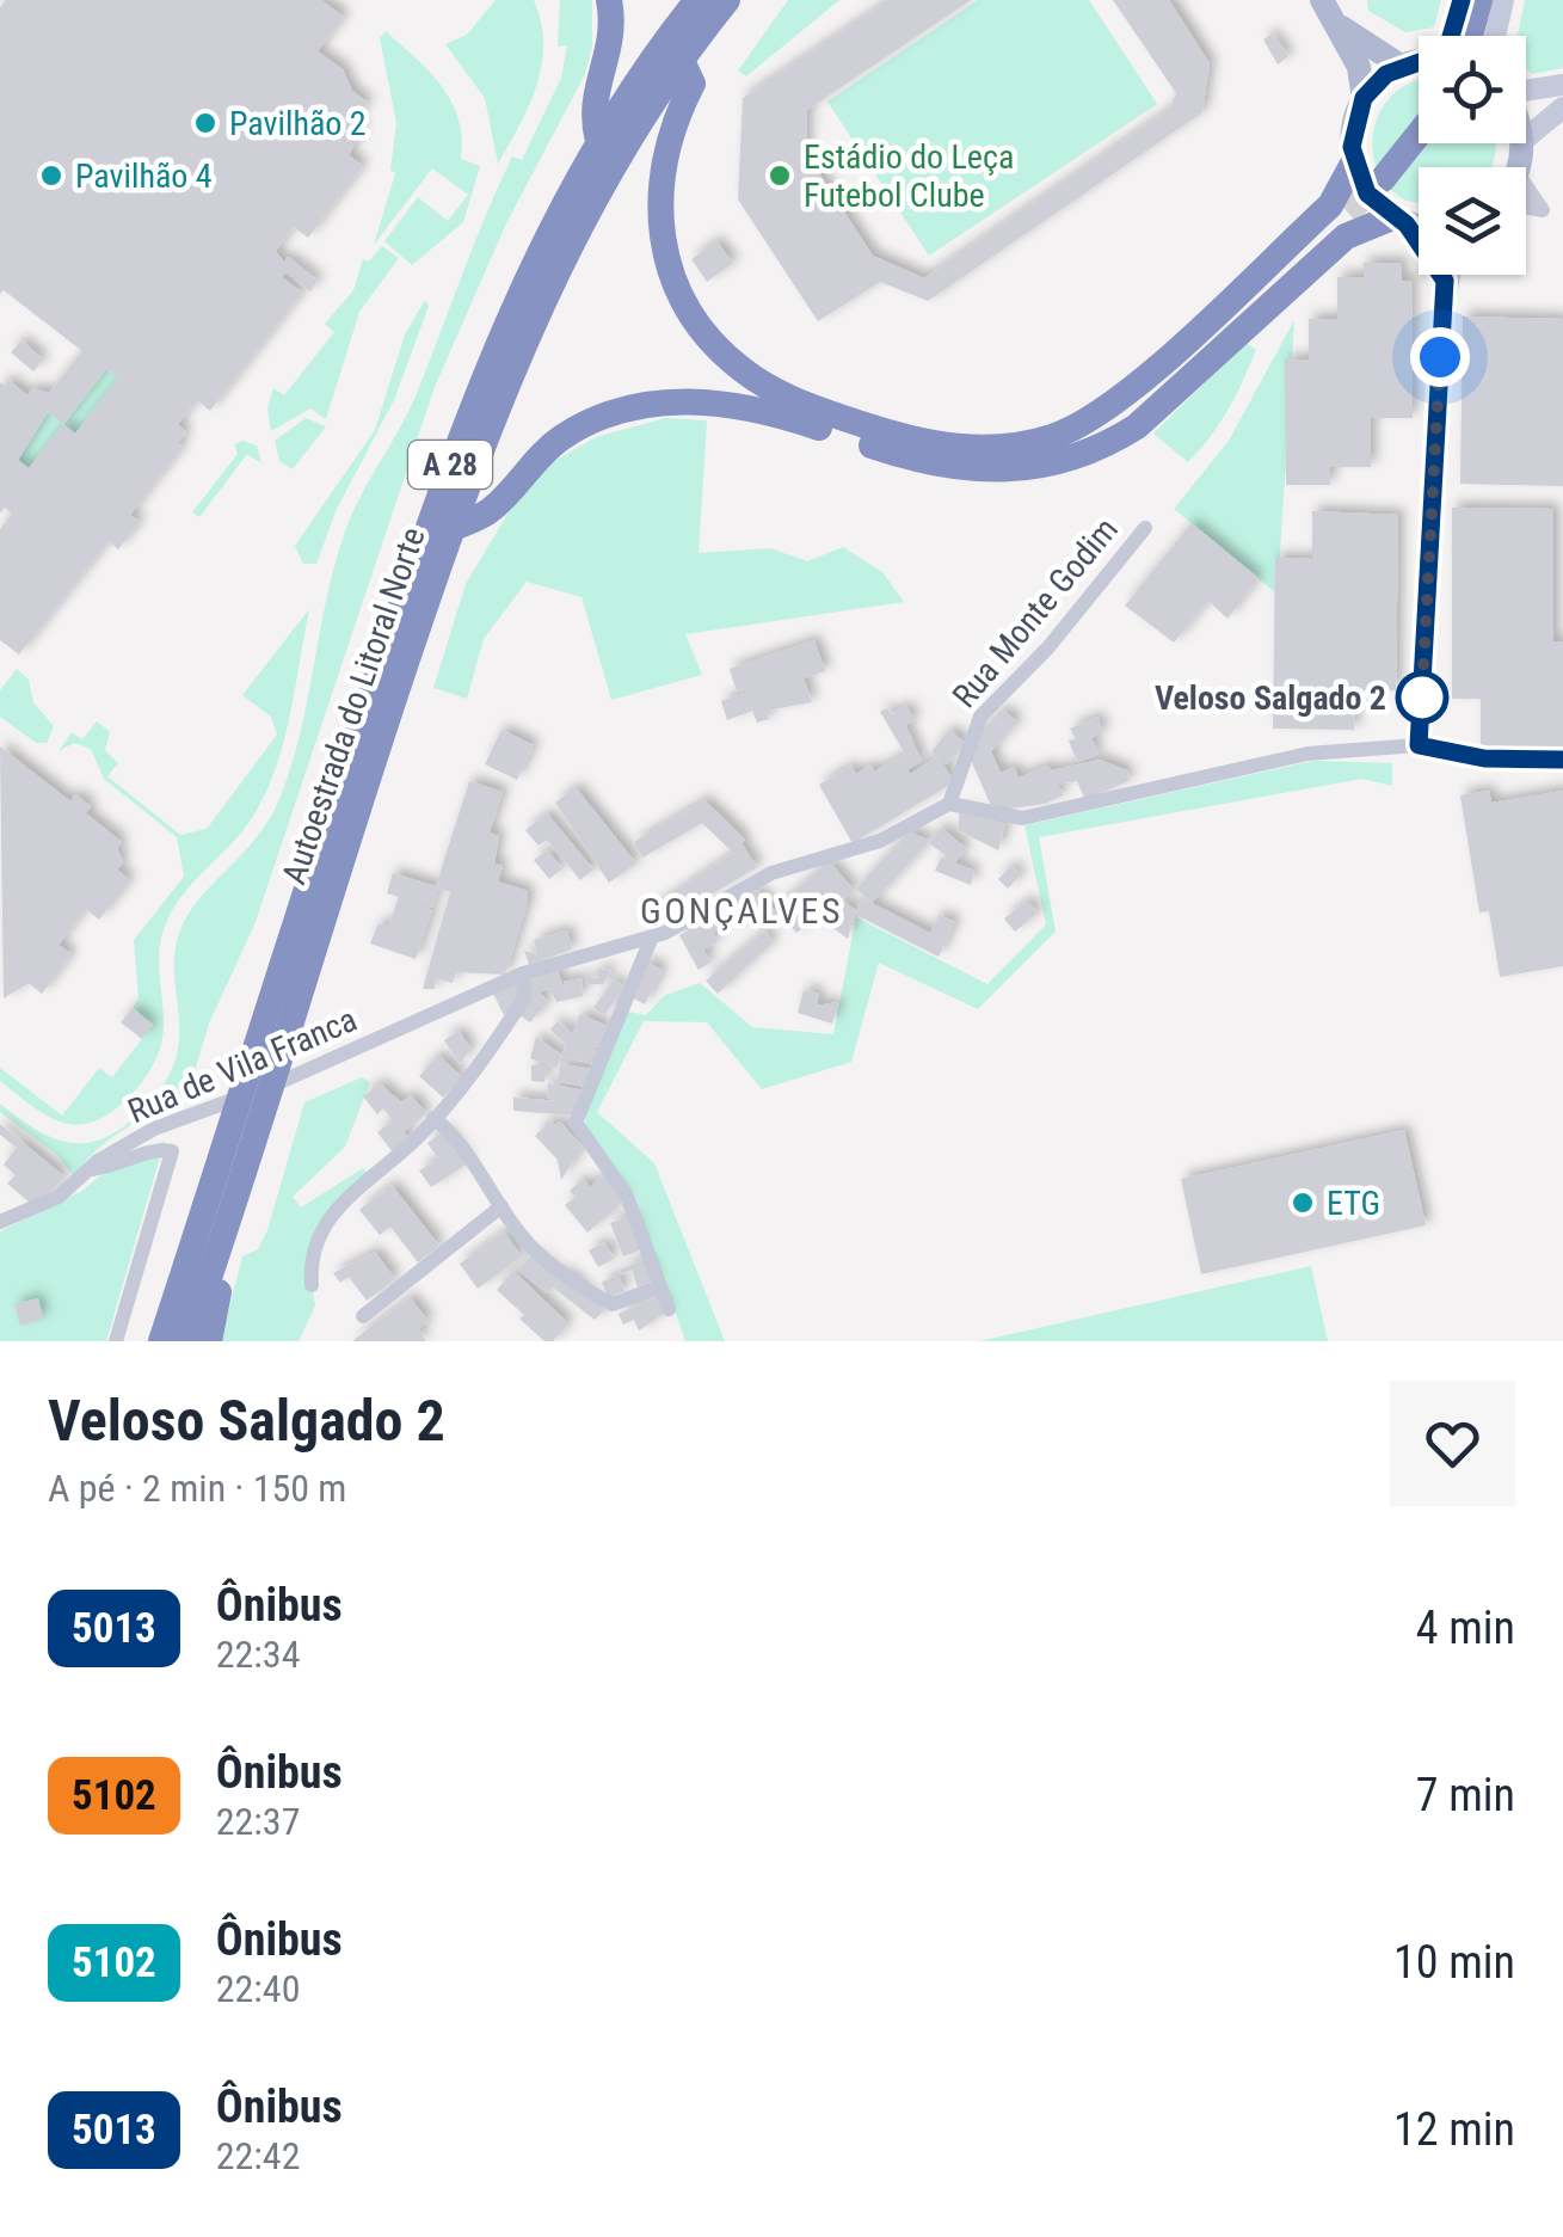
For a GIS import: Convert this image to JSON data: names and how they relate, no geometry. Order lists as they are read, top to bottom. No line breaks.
{"streets":{"highway":["A 28","Autoestrada do Litoral Norte"],"street":["Rua Monte Godim","Rua de Vila Franca"]},"crossings":[["Rua Monte Godim","Rua de Vila Franca"]],"districts":["GONÇALVES"],"places":["Pavilhão 2","Pavilhão 4","Estádio do Leça Futebol Clube","Veloso Salgado 2","ETG"],"lines":["bus line 5013"],"page":{"heading":["Veloso Salgado 2","A pé · 2 min · 150 m"],"list":[{"mark":"5013","name":"Ônibus","note":"22:34","value":"4 min"},{"mark":"5102","name":"Ônibus","note":"22:37","value":"7 min"},{"mark":"5102","name":"Ônibus","note":"22:40","value":"10 min"},{"mark":"5013","name":"Ônibus","note":"22:42","value":"12 min"}]}}
